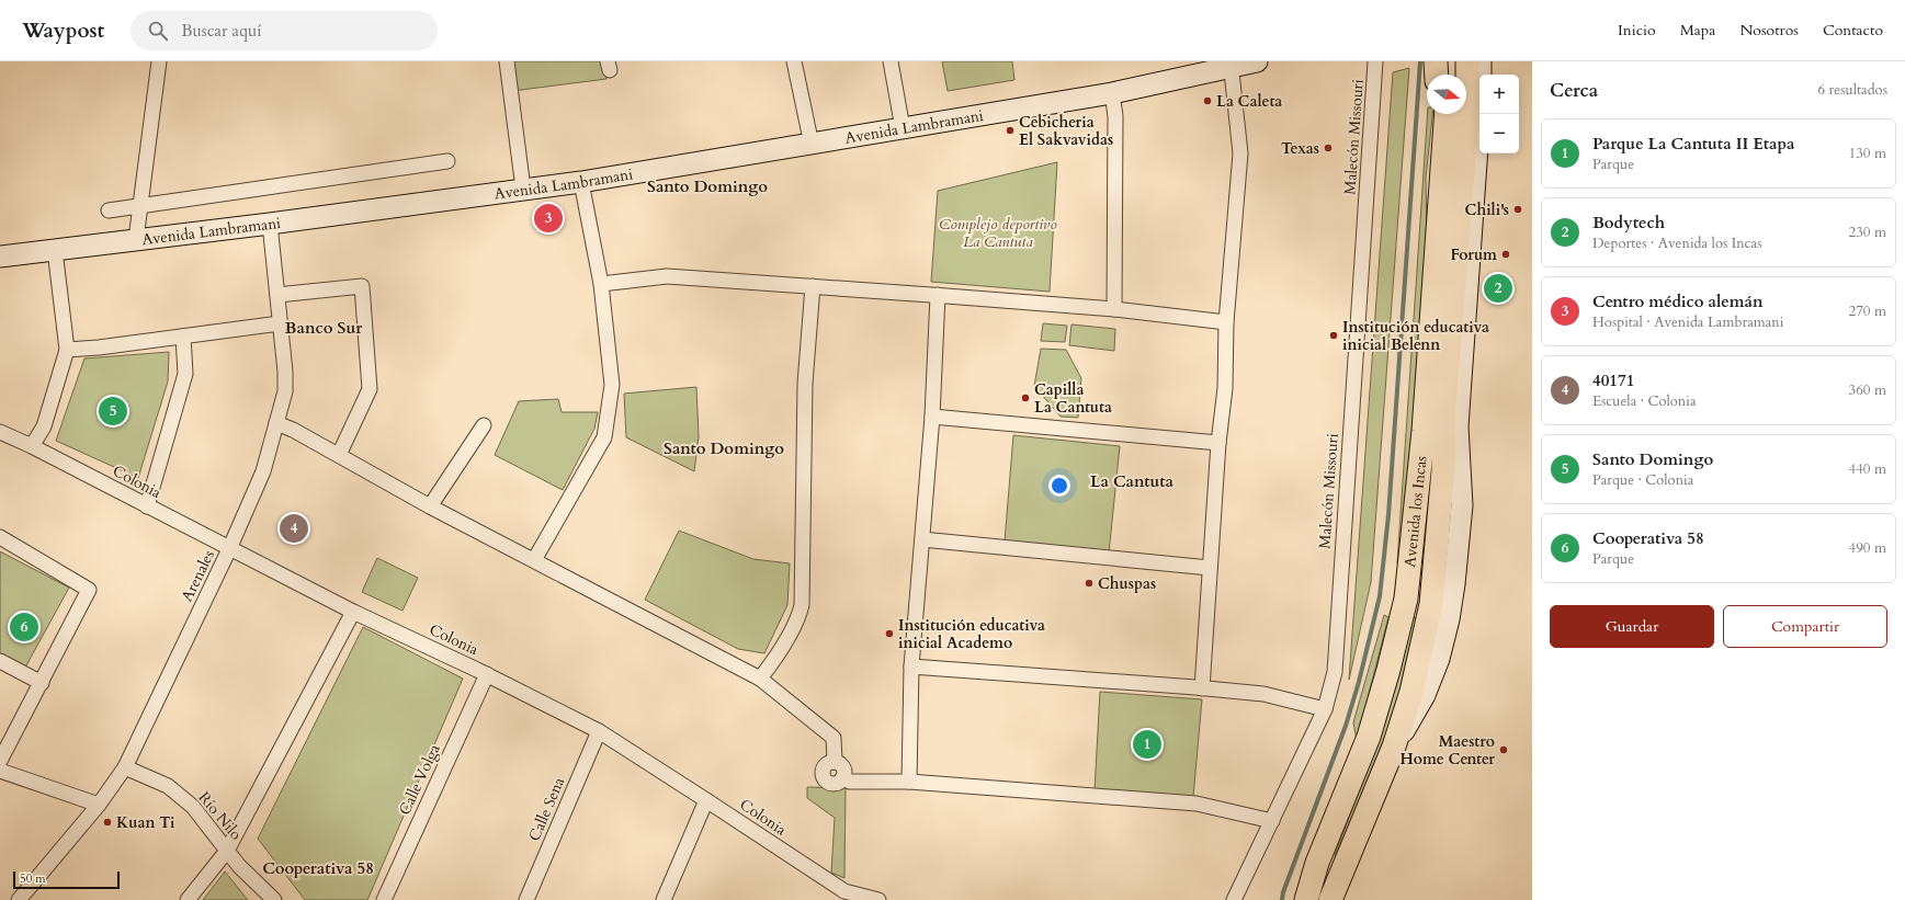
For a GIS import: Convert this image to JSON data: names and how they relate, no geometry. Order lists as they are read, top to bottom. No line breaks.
{"streets":{"main road":["Avenida Lambramani","Avenida los Incas"],"street":["Malecón Missouri","Colonia","Arenales","Calle Volga","Calle Sena","Río Nilo"]},"crossings":[["Avenida Lambramani","Arenales"],["Colonia","Arenales"],["Colonia","Calle Volga"],["Colonia","Calle Sena"],["Arenales","Río Nilo"]],"districts":["Santo Domingo","Banco Sur","Santo Domingo","La Cantuta","Cooperativa 58"],"parks":["Complejo deportivo La Cantuta"],"places":["La Caleta","Cebicheria El Sakvavidas","Texas","Chili's","Forum","Institución educativa inicial Belenn","Capilla La Cantuta","Chuspas","Institución educativa inicial Academo","Maestro Home Center","Kuan Ti"],"scale_bar":"50 m","north":"right","page":{"header":"Waypost","search":"Buscar aquí","nav":["Inicio","Mapa","Nosotros","Contacto"],"heading":["Cerca","6 resultados"],"map_buttons":["+","−"],"list":[{"mark":"1","name":"Parque La Cantuta II Etapa","note":"Parque","value":"130 m"},{"mark":"2","name":"Bodytech","note":"Deportes · Avenida los Incas","value":"230 m"},{"mark":"3","name":"Centro médico alemán","note":"Hospital · Avenida Lambramani","value":"270 m"},{"mark":"4","name":"40171","note":"Escuela · Colonia","value":"360 m"},{"mark":"5","name":"Santo Domingo","note":"Parque · Colonia","value":"440 m"},{"mark":"6","name":"Cooperativa 58","note":"Parque","value":"490 m"}],"pins":["3","2","5","4","6","1"],"buttons":["Guardar","Compartir"],"scale":"50 m"}}
